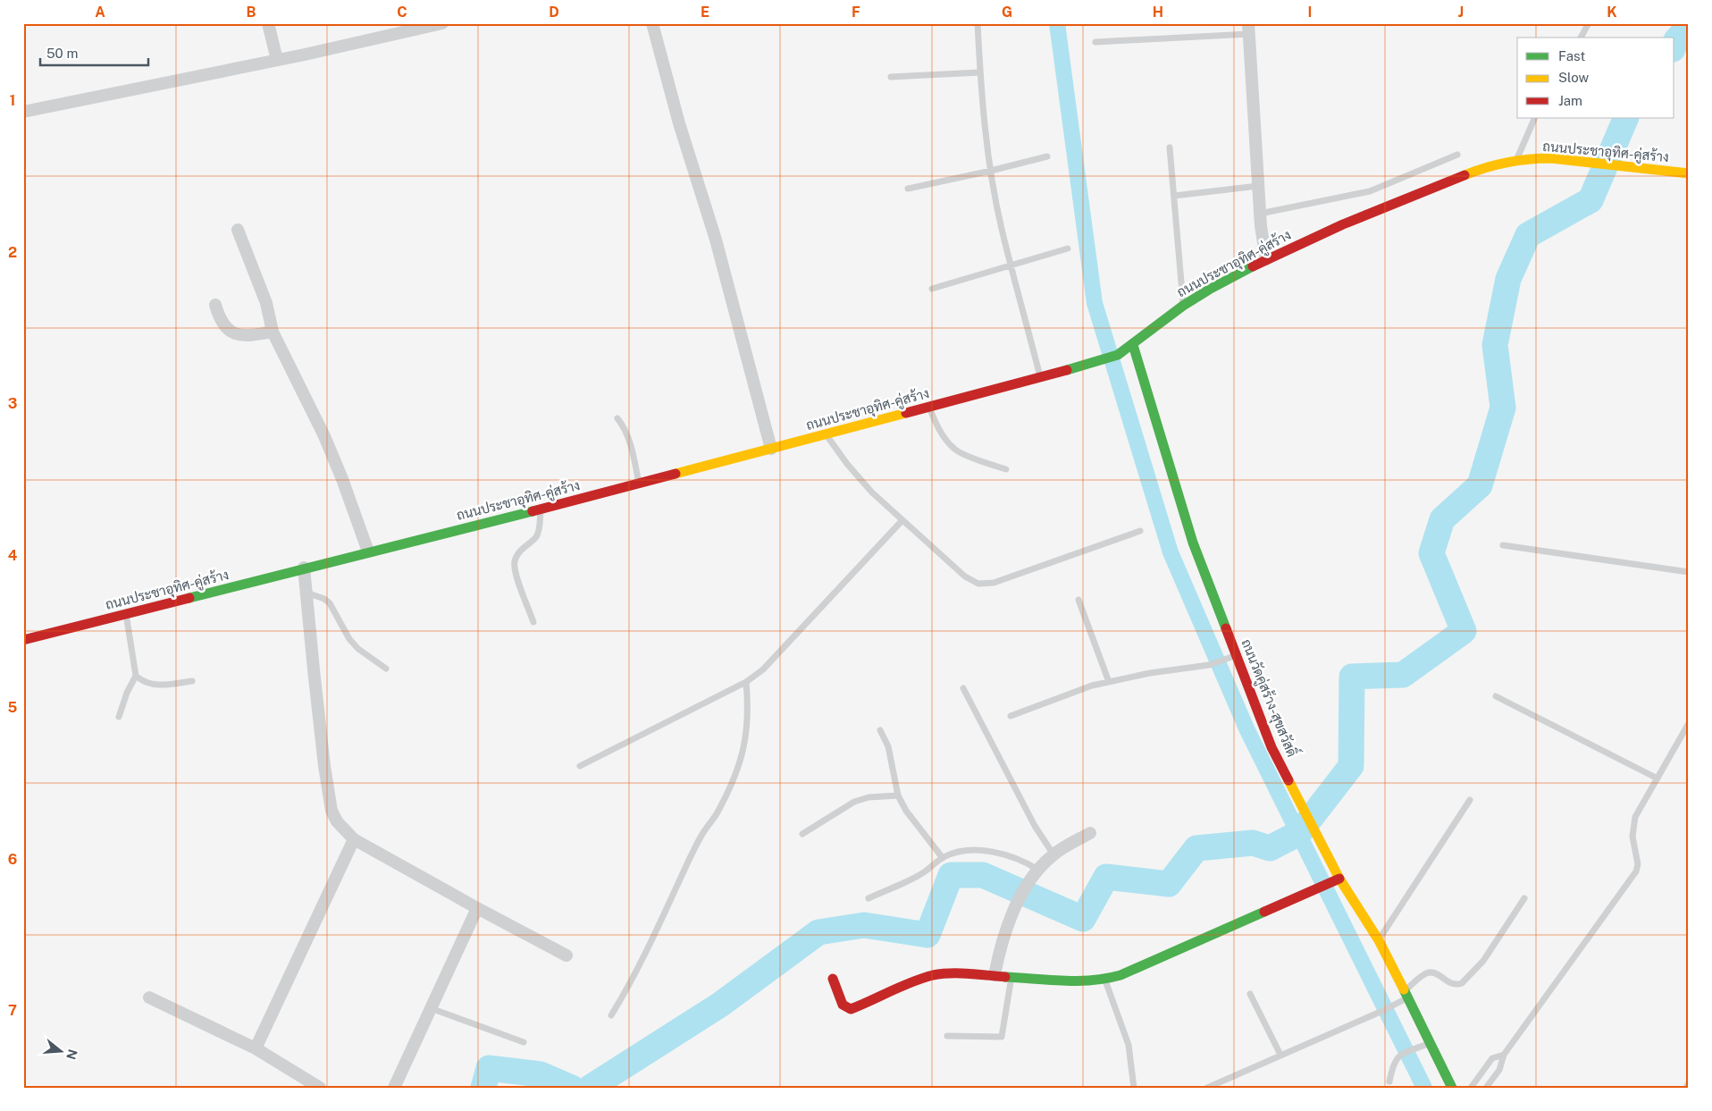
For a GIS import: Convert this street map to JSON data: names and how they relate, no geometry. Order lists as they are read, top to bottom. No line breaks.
{"streets":{"main road":["ถนนประชาอุทิศ-คู่สร้าง","ถนนวัดคู่สร้าง-สุขสวัสดิ์"]},"crossings":[["ถนนประชาอุทิศ-คู่สร้าง","ถนนวัดคู่สร้าง-สุขสวัสดิ์"]],"legend":["Fast","Slow","Jam"],"scale_bar":"50 m","north":"right","grid":{"columns":["A","B","C","D","E","F","G","H","I","J","K"],"rows":["1","2","3","4","5","6","7"]}}
